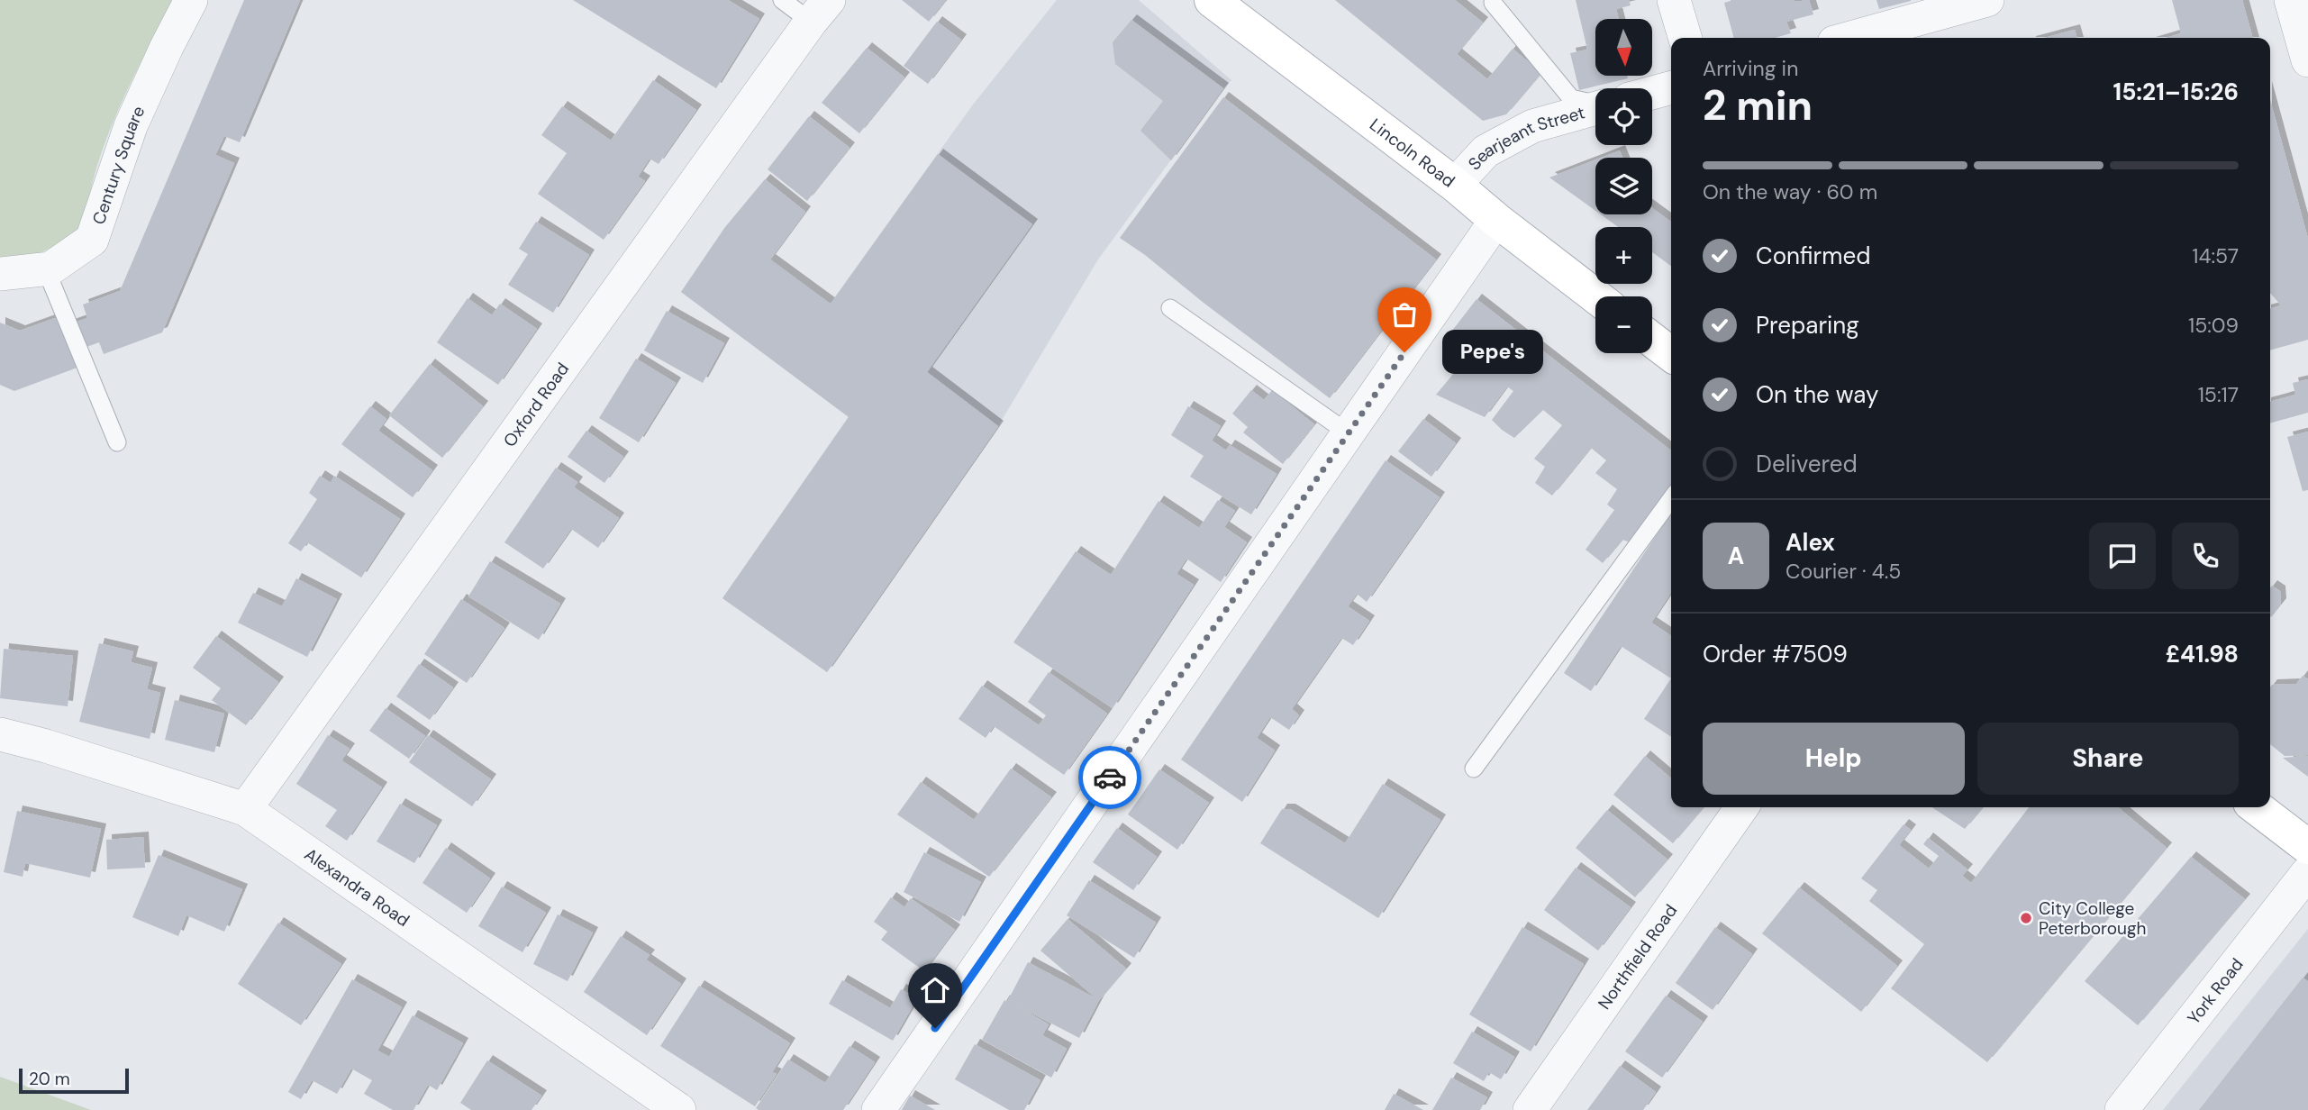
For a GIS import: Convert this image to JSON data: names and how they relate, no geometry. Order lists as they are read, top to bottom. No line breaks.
{"streets":{"street":["Searjeant Street","Lincoln Road","Century Square","Oxford Road","Alexandra Road","Northfield Road","York Road"]},"crossings":[["Searjeant Street","Lincoln Road"],["Oxford Road","Alexandra Road"]],"places":["Pepe's","City College Peterborough"],"scale_bar":"20 m","north":"bottom","page":{"map_buttons":["+","−"],"heading":["2 min","Arriving in","15:21–15:26"],"panel":["Alex","Courier · 4.5","Order #7509","£41.98"],"bar":"On the way · 60 m","list":[["Confirmed","14:57"],["Preparing","15:09"],["On the way","15:17"],"Delivered"],"bubble":"Pepe's","round":"A","buttons":["Help","Share"],"scale":"20 m"}}
